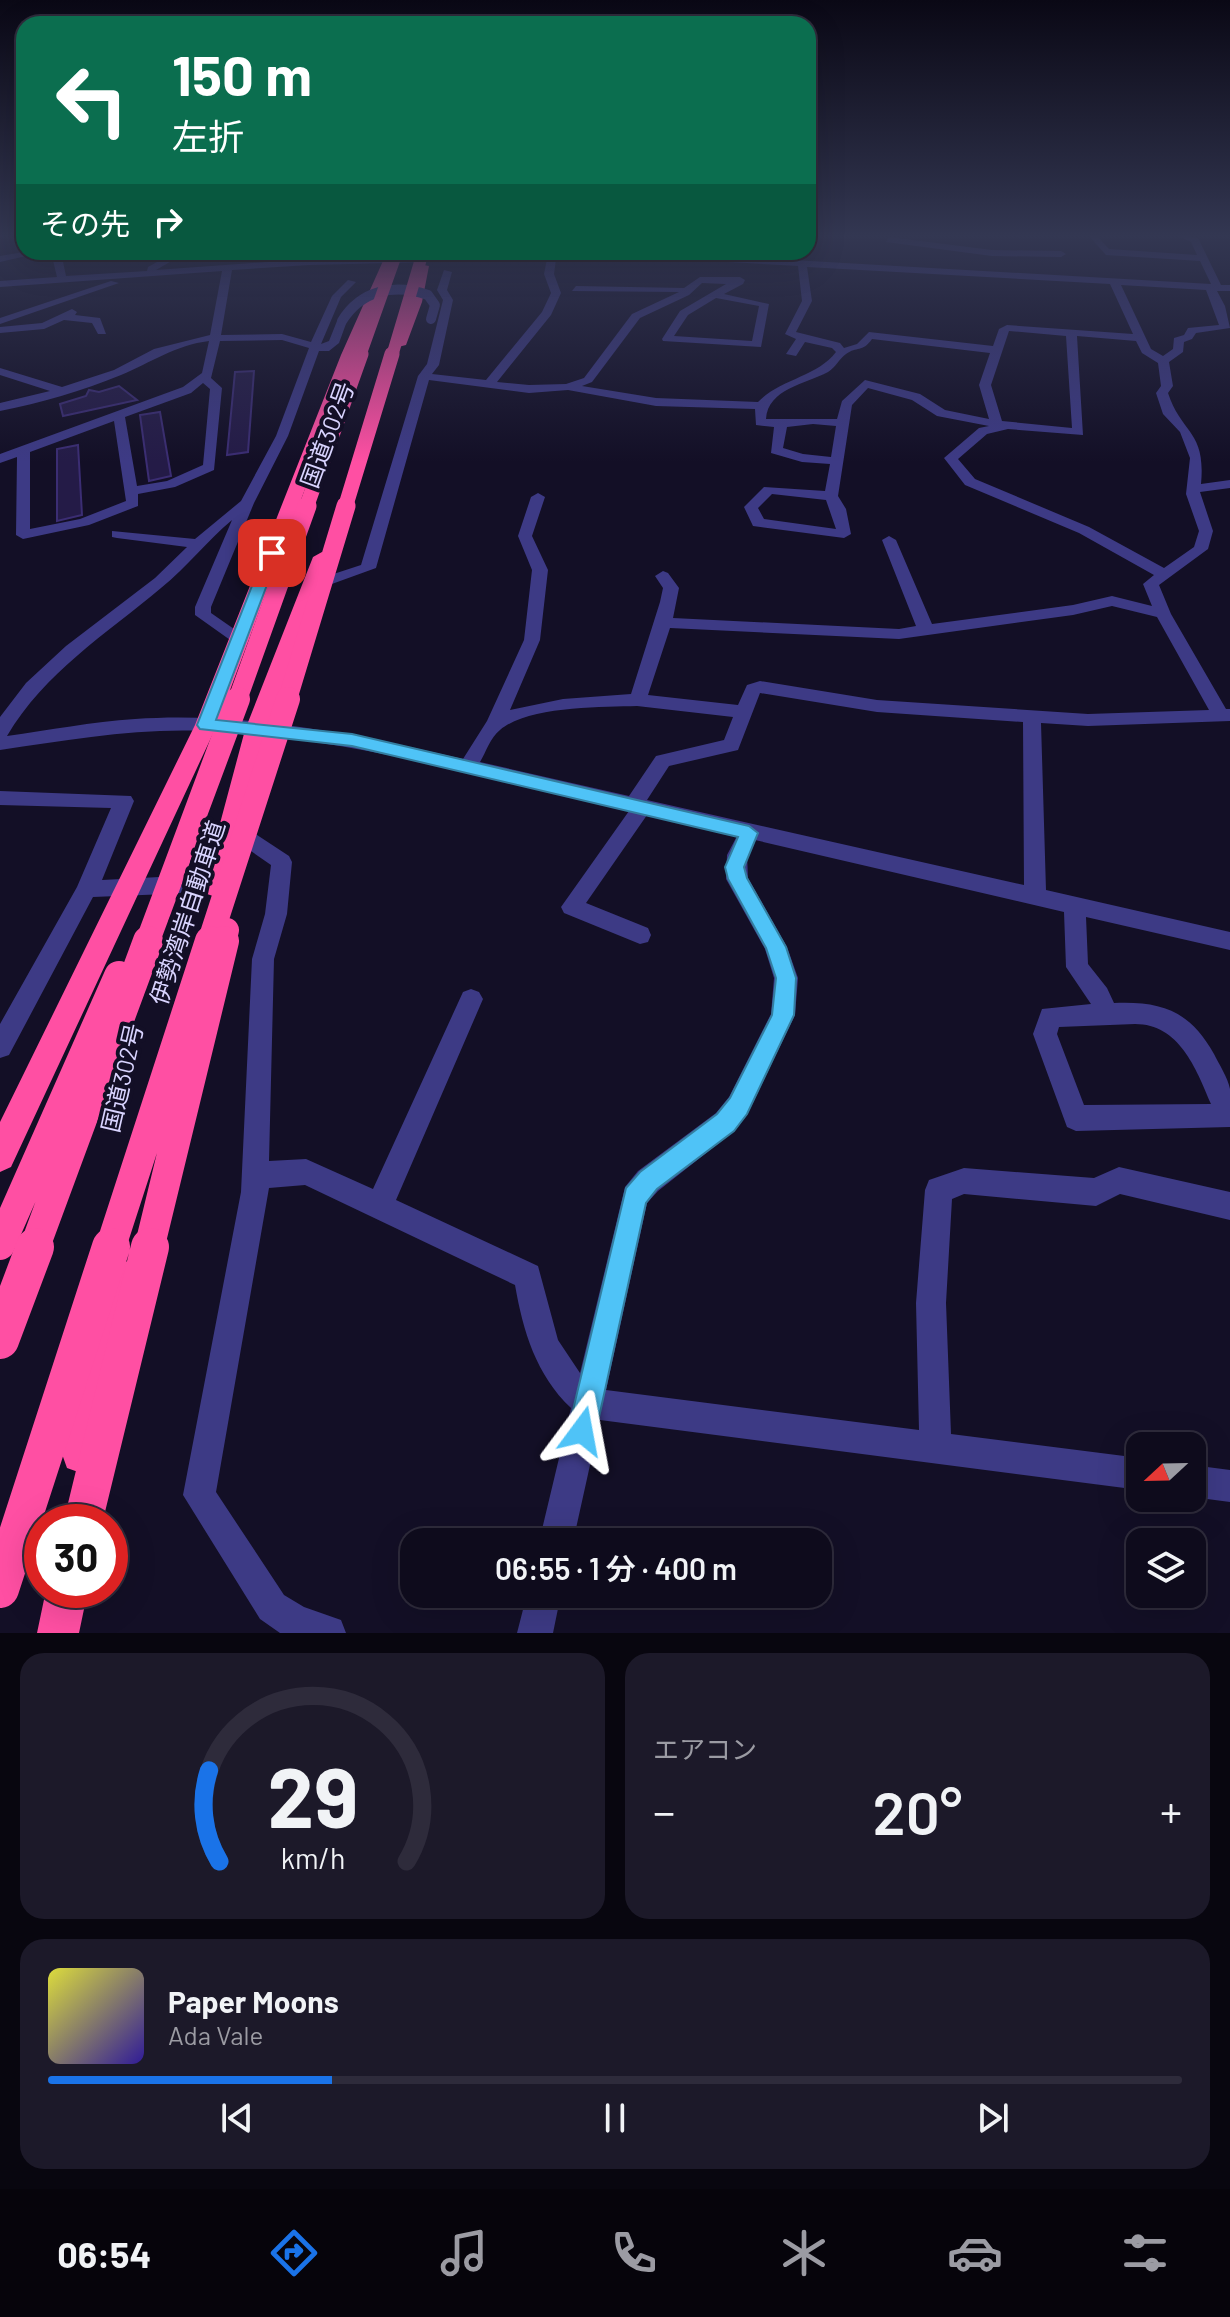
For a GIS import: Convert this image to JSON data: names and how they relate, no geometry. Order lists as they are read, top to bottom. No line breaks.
{"streets":{"highway":["国道302号","伊勢湾岸自動車道"]},"crossings":[["国道302号","伊勢湾岸自動車道"]],"north":"left","page":{"turn":["150 m","左折"],"then":"その先","limit":"30","trip":"06:55 · 1 分 · 400 m","tile":"エアコン","heat":["−","20°","+"],"song":["Paper Moons","Ada Vale"],"tabs":"06:54","gauge":["29","km/h"]}}
